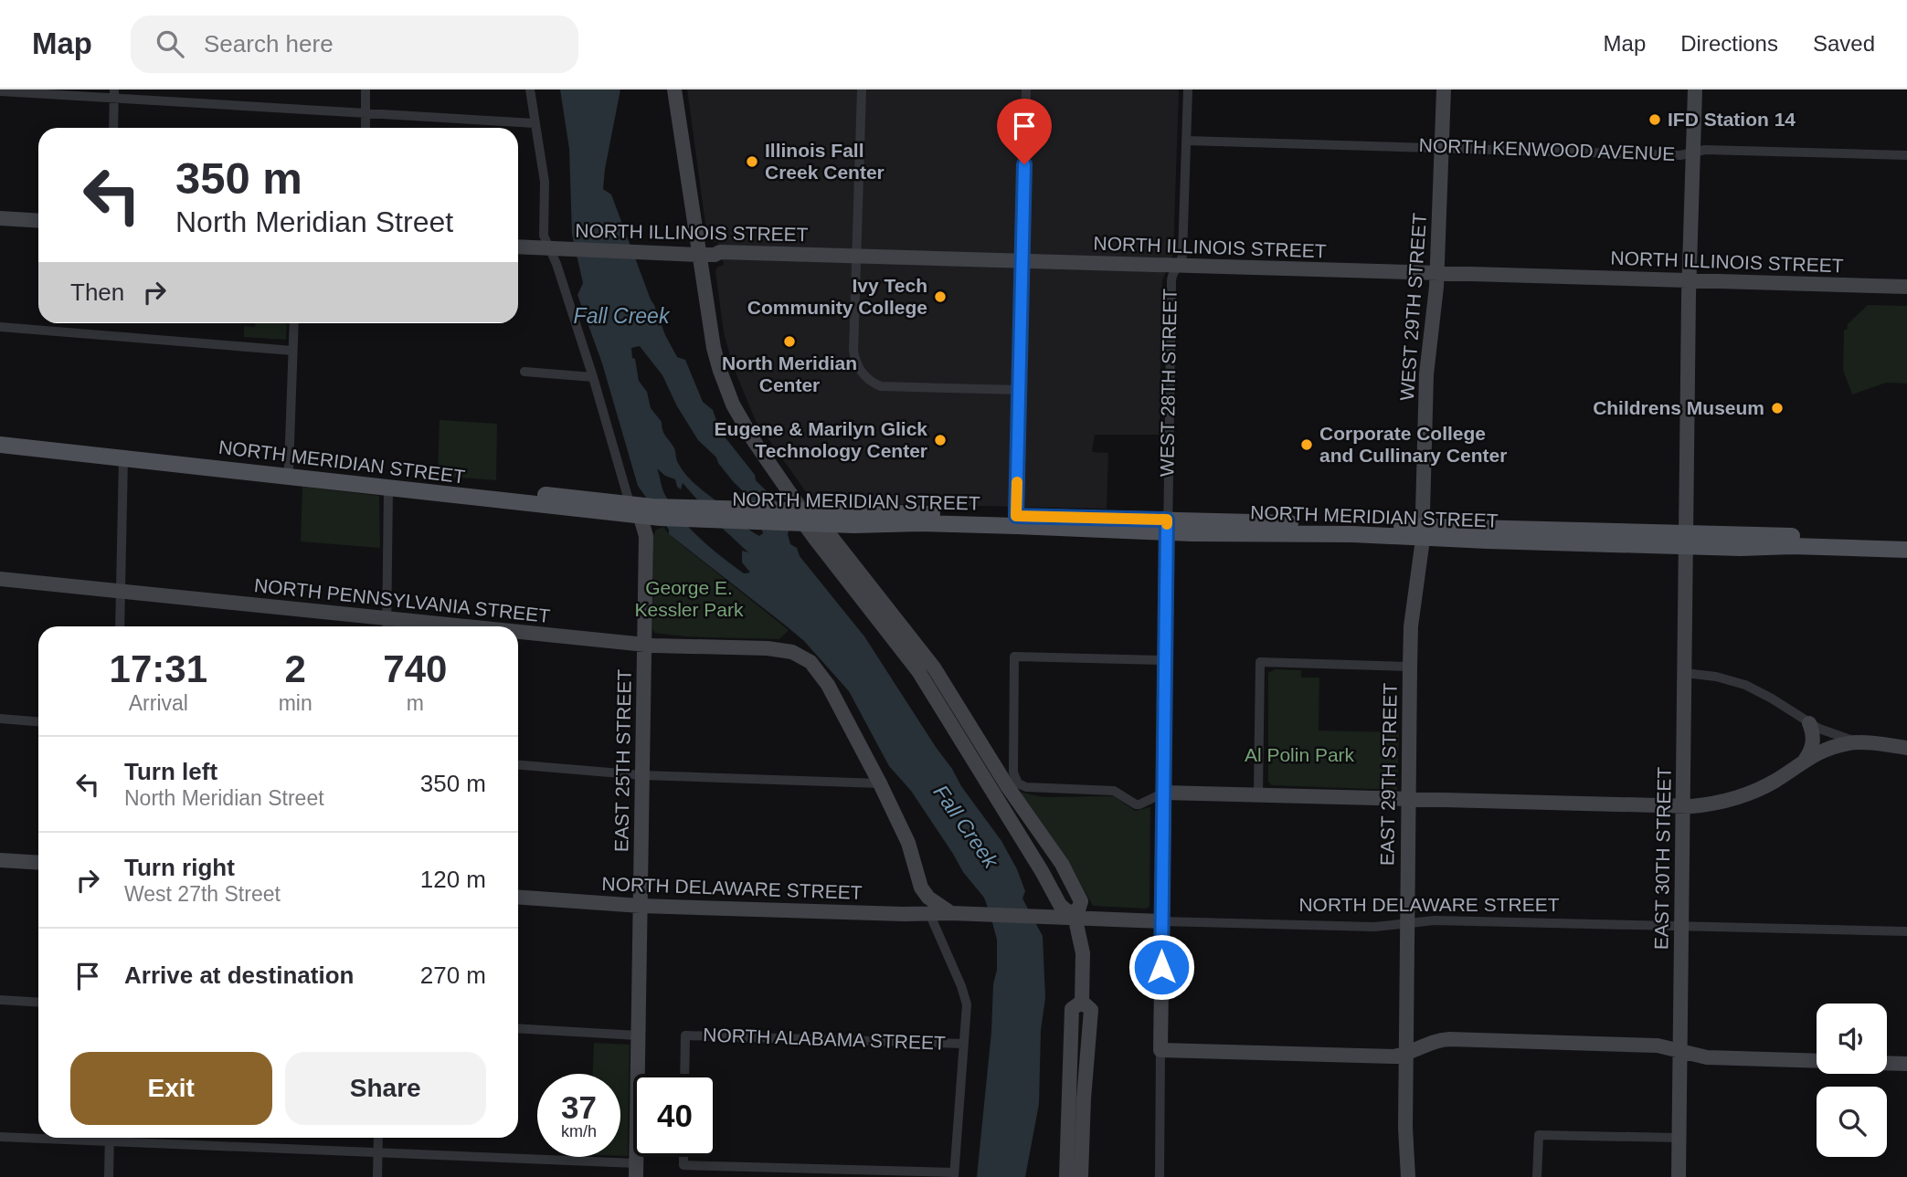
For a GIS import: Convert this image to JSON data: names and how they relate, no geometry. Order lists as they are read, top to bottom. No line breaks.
{"streets":{"main road":["NORTH ILLINOIS STREET","WEST 29TH STREET","NORTH MERIDIAN STREET","NORTH PENNSYLVANIA STREET","EAST 25TH STREET","EAST 29TH STREET","EAST 30TH STREET","NORTH DELAWARE STREET"],"street":["NORTH KENWOOD AVENUE","WEST 28TH STREET","NORTH ALABAMA STREET"]},"crossings":[["NORTH KENWOOD AVENUE","WEST 29TH STREET"],["NORTH KENWOOD AVENUE","WEST 28TH STREET"],["NORTH KENWOOD AVENUE","EAST 30TH STREET"],["NORTH ILLINOIS STREET","WEST 29TH STREET"],["NORTH ILLINOIS STREET","WEST 28TH STREET"],["NORTH ILLINOIS STREET","EAST 30TH STREET"],["WEST 29TH STREET","NORTH MERIDIAN STREET"],["WEST 29TH STREET","EAST 29TH STREET"],["WEST 28TH STREET","NORTH MERIDIAN STREET"],["NORTH MERIDIAN STREET","EAST 25TH STREET"],["NORTH MERIDIAN STREET","EAST 29TH STREET"],["NORTH MERIDIAN STREET","EAST 30TH STREET"],["NORTH PENNSYLVANIA STREET","EAST 25TH STREET"],["EAST 25TH STREET","NORTH DELAWARE STREET"],["EAST 29TH STREET","NORTH DELAWARE STREET"],["EAST 30TH STREET","NORTH DELAWARE STREET"]],"water":["Fall Creek"],"parks":["George E. Kessler Park","Al Polin Park"],"places":["IFD Station 14","Illinois Fall Creek Center","Ivy Tech Community College","North Meridian Center","Childrens Museum","Eugene & Marilyn Glick Technology Center","Corporate College and Cullinary Center"],"page":{"header":"Map","search":"Search here","nav":["Map","Directions","Saved"],"turn":["350 m","North Meridian Street"],"then":"Then","eta":["17:31","Arrival","2","min","740","m"],"list":[{"name":"Turn left","note":"North Meridian Street","value":"350 m"},{"name":"Turn right","note":"West 27th Street","value":"120 m"},{"name":"Arrive at destination","value":"270 m"}],"buttons":["Exit","Share"],"speed":"37 km/h","limit":"40"}}
